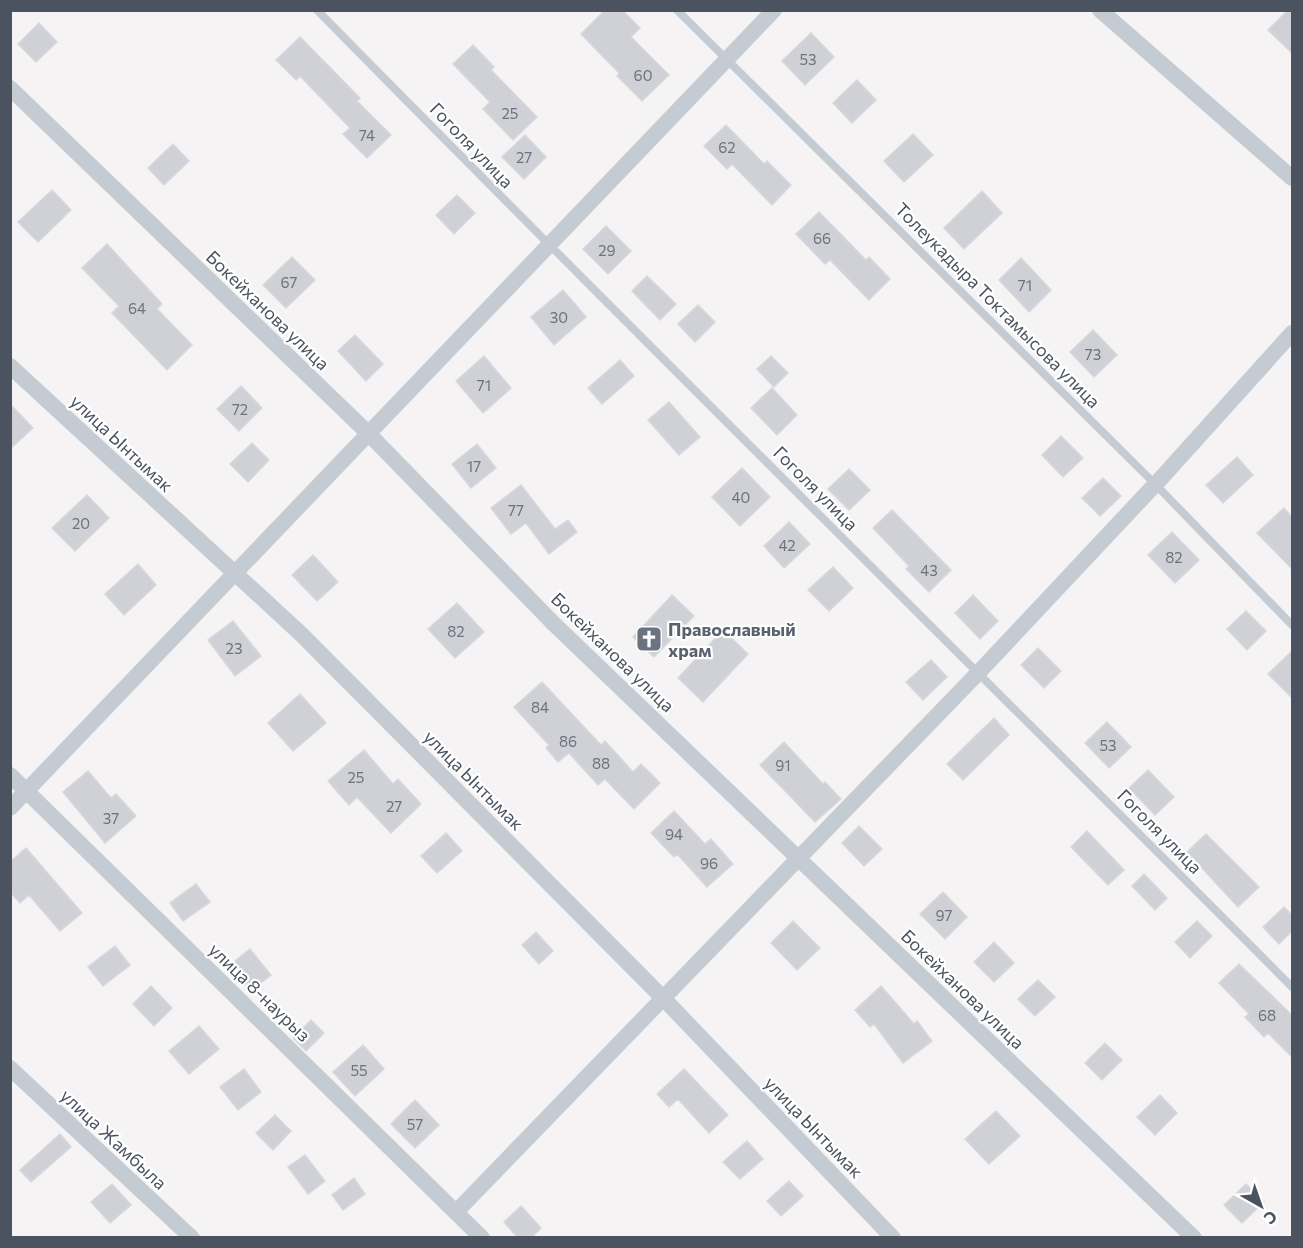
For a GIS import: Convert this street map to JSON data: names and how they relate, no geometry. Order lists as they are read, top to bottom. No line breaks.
{"streets":{"street":["Бокейханова улица","улица Ынтымак","улица 8-наурыз","улица Жамбыла"],"lane":["Гоголя улица","Толеукадыра Токтамысова улица"]},"places":{"church":["Православный храм"]},"house_numbers":["53","60","25","74","62","27","66","29","67","71","64","30","73","71","72","17","40","77","20","42","82","43","82","23","84","86","53","88","91","25","27","37","94","96","97","68","55","57"],"north":"bottom right"}
